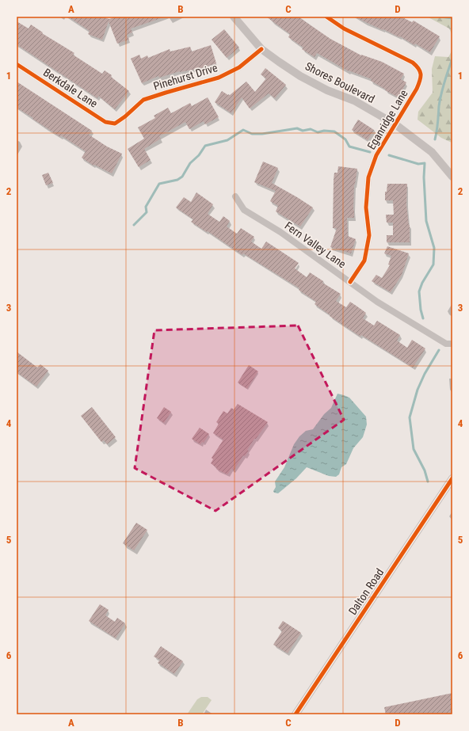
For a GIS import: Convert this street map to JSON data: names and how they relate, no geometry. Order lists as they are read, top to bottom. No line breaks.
{"streets":{"street":["Pinehurst Drive","Shores Boulevard","Berkdale Lane","Eganridge Lane","Fern Valley Lane","Dalton Road"]},"crossings":[["Pinehurst Drive","Shores Boulevard"],["Pinehurst Drive","Berkdale Lane"],["Shores Boulevard","Eganridge Lane"],["Eganridge Lane","Fern Valley Lane"]],"grid":{"columns":["A","B","C","D"],"rows":["1","2","3","4","5","6"]}}
